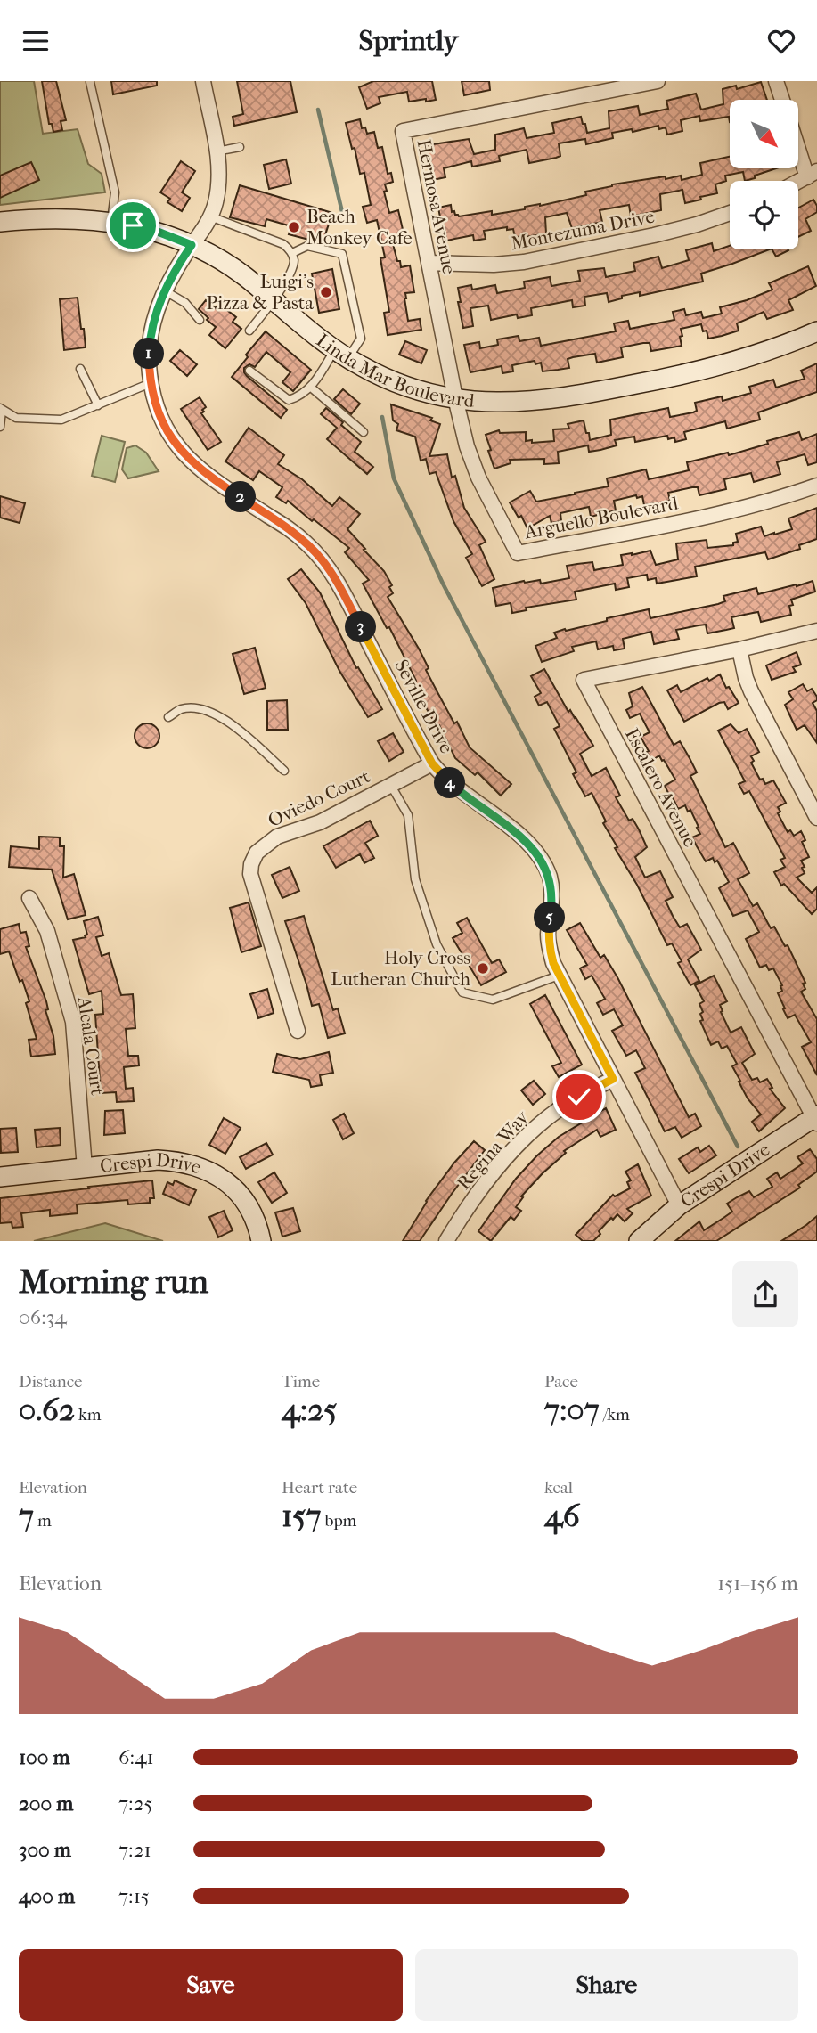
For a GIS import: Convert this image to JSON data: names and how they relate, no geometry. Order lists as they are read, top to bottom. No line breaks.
{"streets":{"street":["Hermosa Avenue","Montezuma Drive","Linda Mar Boulevard","Arguello Boulevard","Seville Drive","Escalero Avenue","Oviedo Court","Alcala Court","Regina Way","Crespi Drive"]},"crossings":[["Hermosa Avenue","Montezuma Drive"],["Hermosa Avenue","Linda Mar Boulevard"],["Hermosa Avenue","Arguello Boulevard"],["Linda Mar Boulevard","Arguello Boulevard"],["Linda Mar Boulevard","Seville Drive"],["Seville Drive","Oviedo Court"],["Seville Drive","Regina Way"],["Seville Drive","Crespi Drive"],["Escalero Avenue","Crespi Drive"],["Alcala Court","Crespi Drive"]],"places":["Beach Monkey Cafe","Luigi's Pizza & Pasta","Holy Cross Lutheran Church"],"north":"bottom right","page":{"header":"Sprintly","pins":["1","2","3","4","5"],"heading":["Morning run","06:34"],"stats":[["Distance","0.62 km"],["Time","4:25"],["Pace","7:07 /km"],["Elevation","7 m"],["Heart rate","157 bpm"],["kcal","46"]],"chart":["Elevation","151–156 m"],"list":[{"name":"100 m","note":"6:41"},{"name":"200 m","note":"7:25"},{"name":"300 m","note":"7:21"},{"name":"400 m","note":"7:15"}],"buttons":["Save","Share"]}}
